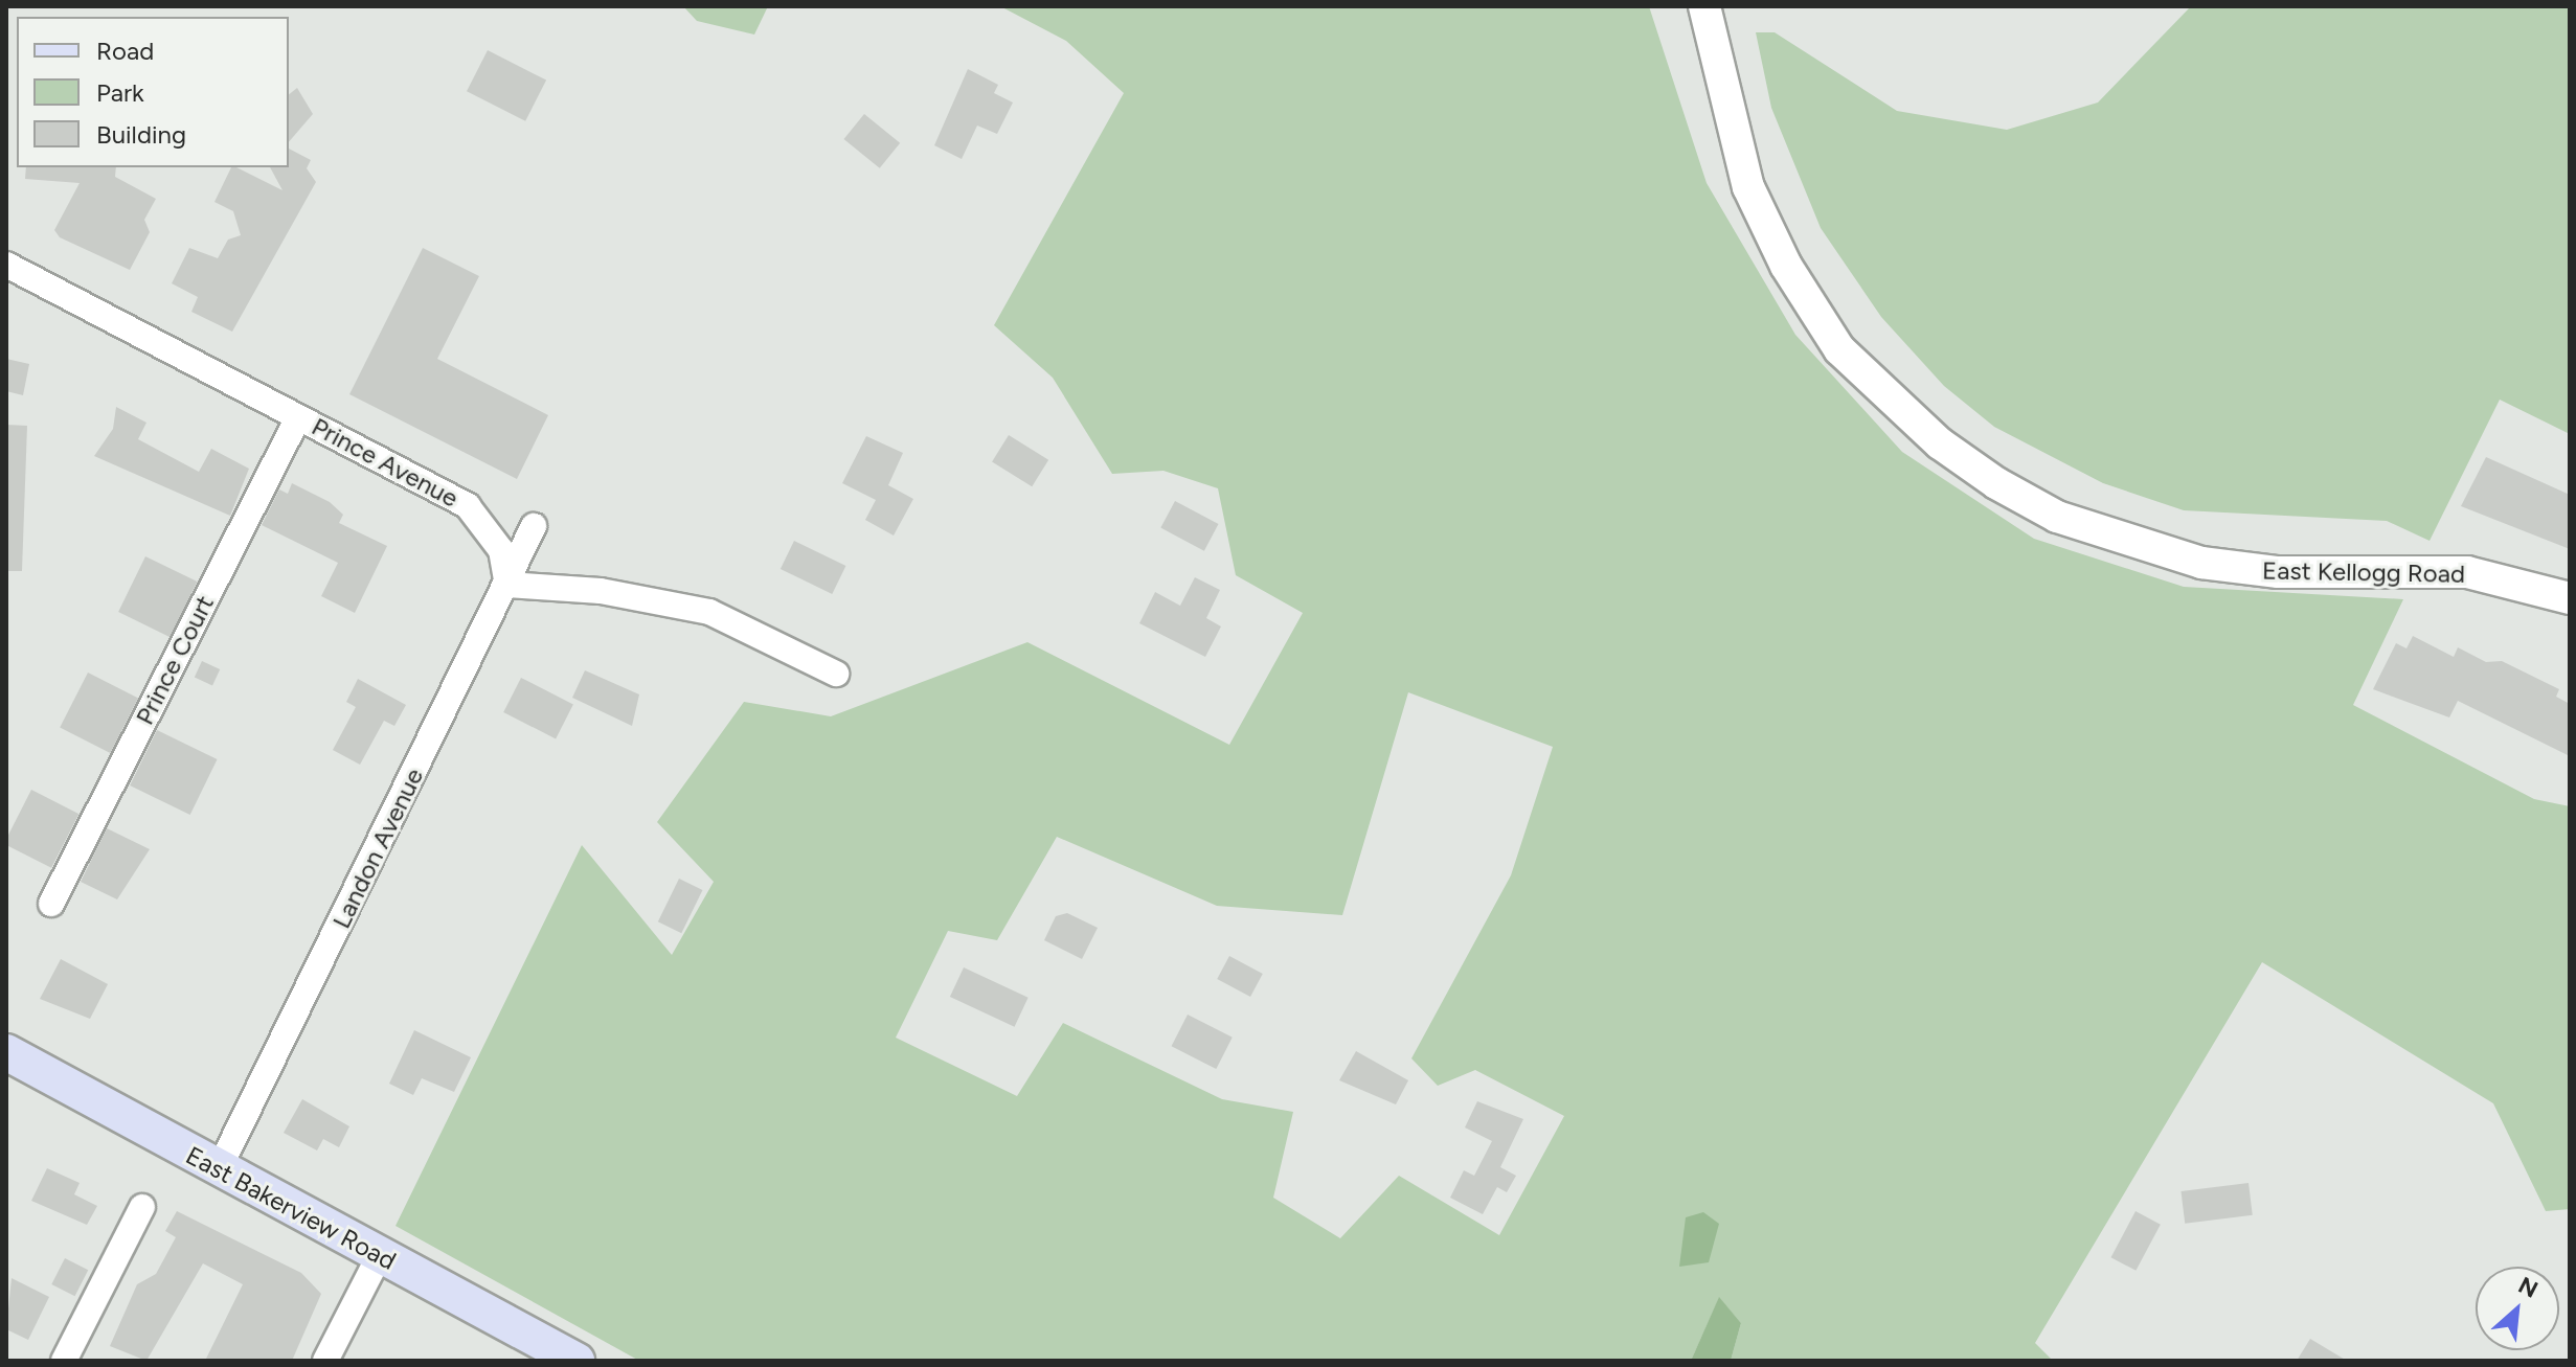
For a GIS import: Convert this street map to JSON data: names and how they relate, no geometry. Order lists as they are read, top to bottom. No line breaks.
{"streets":{"main road":["East Bakerview Road"],"street":["Prince Avenue","East Kellogg Road","Prince Court","Landon Avenue"]},"crossings":[["Prince Avenue","Prince Court"],["Prince Avenue","Landon Avenue"],["Landon Avenue","East Bakerview Road"]],"legend":["Road","Park","Building"],"north":"top right"}
